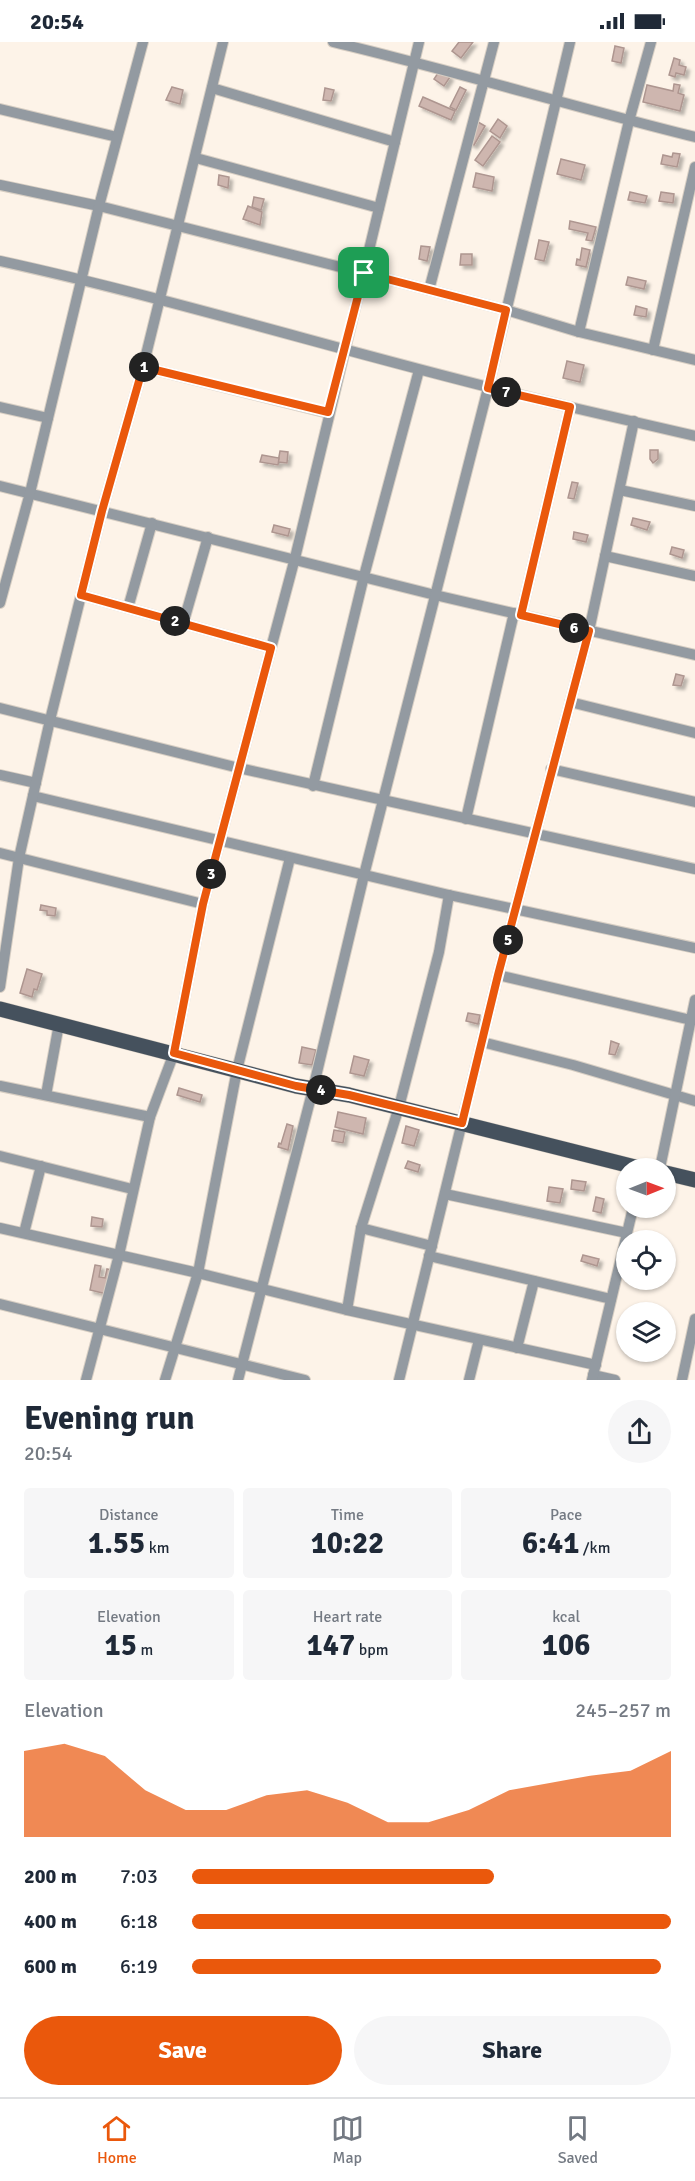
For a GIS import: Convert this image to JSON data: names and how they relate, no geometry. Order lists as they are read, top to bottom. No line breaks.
{"north":"right","page":{"status":"20:54","pins":["1","7","2","6","3","5","4"],"heading":["Evening run","20:54"],"stats":[["Distance","1.55 km"],["Time","10:22"],["Pace","6:41 /km"],["Elevation","15 m"],["Heart rate","147 bpm"],["kcal","106"]],"chart":["Elevation","245–257 m"],"list":[{"name":"200 m","note":"7:03"},{"name":"400 m","note":"6:18"},{"name":"600 m","note":"6:19"}],"buttons":["Save","Share"],"tabs":["Home","Map","Saved"]}}
